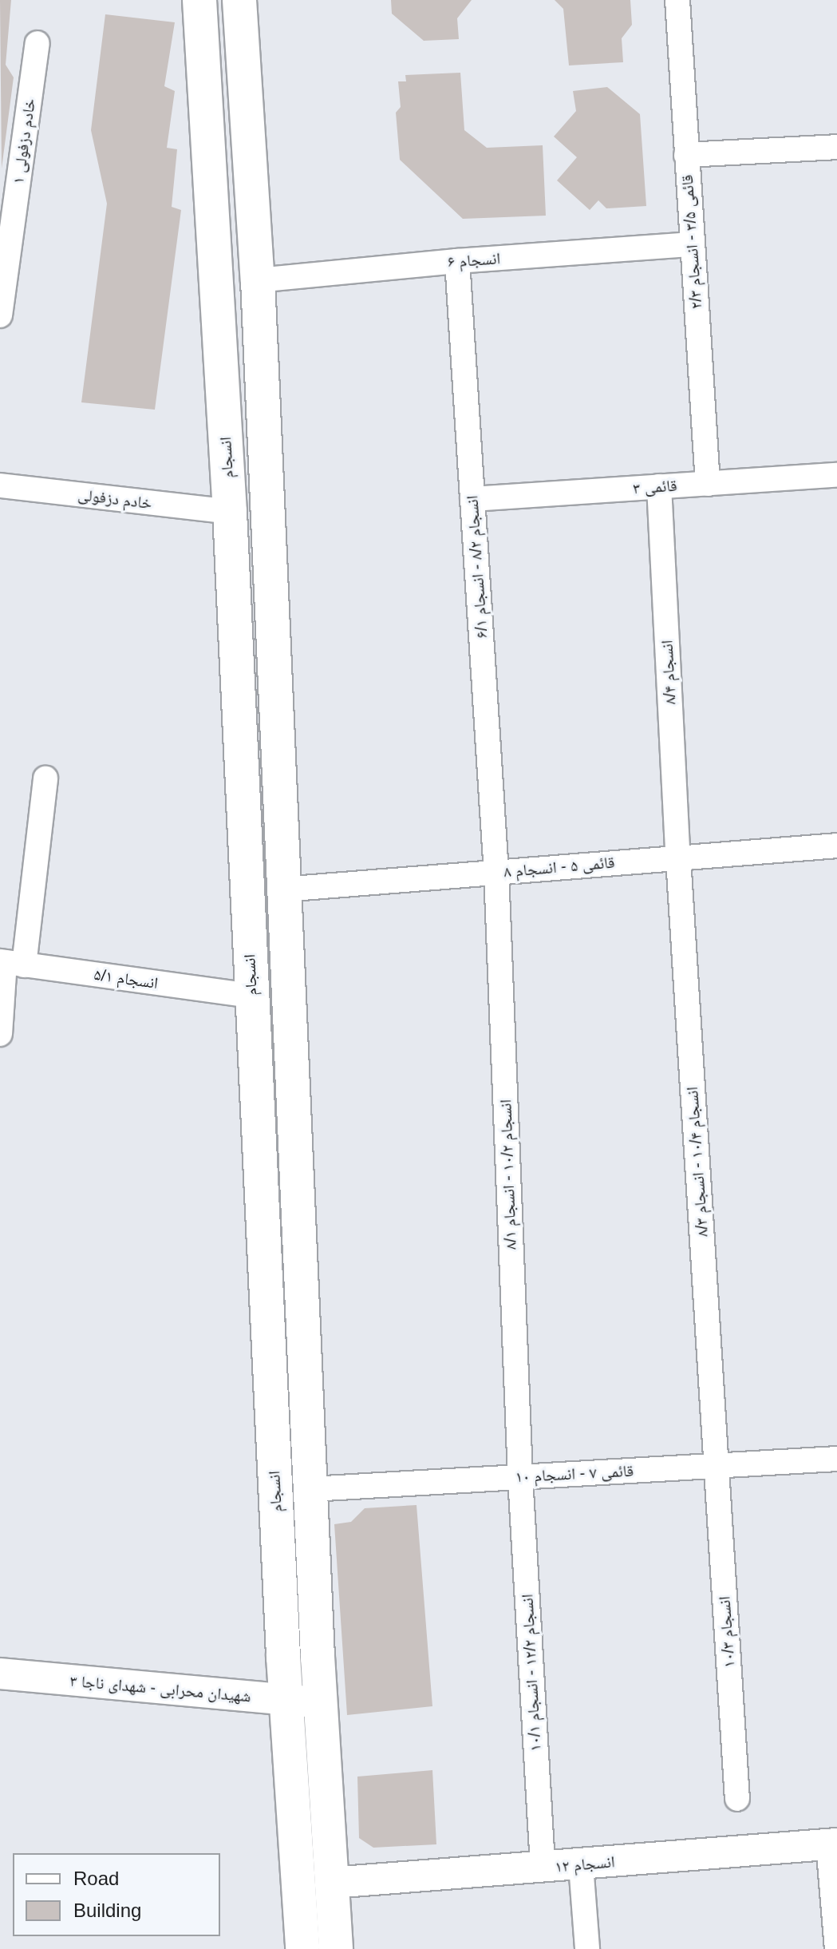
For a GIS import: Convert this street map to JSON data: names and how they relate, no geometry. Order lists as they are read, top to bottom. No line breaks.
{"streets":{"main road":["انسجام"],"street":["خادم دزفولی ۱","قائمی ۳/۵ - انسجام ۲/۳","انسجام ۶","قائمی ۳","خادم دزفولی","انسجام ۸/۲ - انسجام ۶/۱","انسجام ۸/۴","قائمی ۵ - انسجام ۸","انسجام ۵/۱","انسجام ۱۰/۴ - انسجام ۸/۳","انسجام ۱۰/۲ - انسجام ۸/۱","قائمی ۷ - انسجام ۱۰","انسجام ۱۰/۳","انسجام ۱۲/۲ - انسجام ۱۰/۱","شهیدان محرابی - شهدای ناجا ۳","انسجام ۱۲"]},"crossings":[["قائمی ۳/۵ - انسجام ۲/۳","انسجام ۶"],["قائمی ۳/۵ - انسجام ۲/۳","قائمی ۳"],["انسجام ۶","انسجام ۸/۲ - انسجام ۶/۱"],["انسجام","خادم دزفولی"],["انسجام","انسجام ۵/۱"],["انسجام","شهیدان محرابی - شهدای ناجا ۳"],["قائمی ۳","انسجام ۸/۲ - انسجام ۶/۱"],["قائمی ۳","انسجام ۸/۴"],["انسجام ۸/۲ - انسجام ۶/۱","قائمی ۵ - انسجام ۸"],["انسجام ۸/۲ - انسجام ۶/۱","انسجام ۱۰/۲ - انسجام ۸/۱"],["انسجام ۸/۴","قائمی ۵ - انسجام ۸"],["انسجام ۸/۴","انسجام ۱۰/۴ - انسجام ۸/۳"],["قائمی ۵ - انسجام ۸","انسجام ۱۰/۴ - انسجام ۸/۳"],["قائمی ۵ - انسجام ۸","انسجام ۱۰/۲ - انسجام ۸/۱"],["انسجام ۱۰/۴ - انسجام ۸/۳","قائمی ۷ - انسجام ۱۰"],["انسجام ۱۰/۴ - انسجام ۸/۳","انسجام ۱۰/۳"],["انسجام ۱۰/۲ - انسجام ۸/۱","قائمی ۷ - انسجام ۱۰"],["انسجام ۱۰/۲ - انسجام ۸/۱","انسجام ۱۲/۲ - انسجام ۱۰/۱"],["قائمی ۷ - انسجام ۱۰","انسجام ۱۰/۳"],["قائمی ۷ - انسجام ۱۰","انسجام ۱۲/۲ - انسجام ۱۰/۱"],["انسجام ۱۲/۲ - انسجام ۱۰/۱","انسجام ۱۲"]],"legend":["Road","Building"]}
